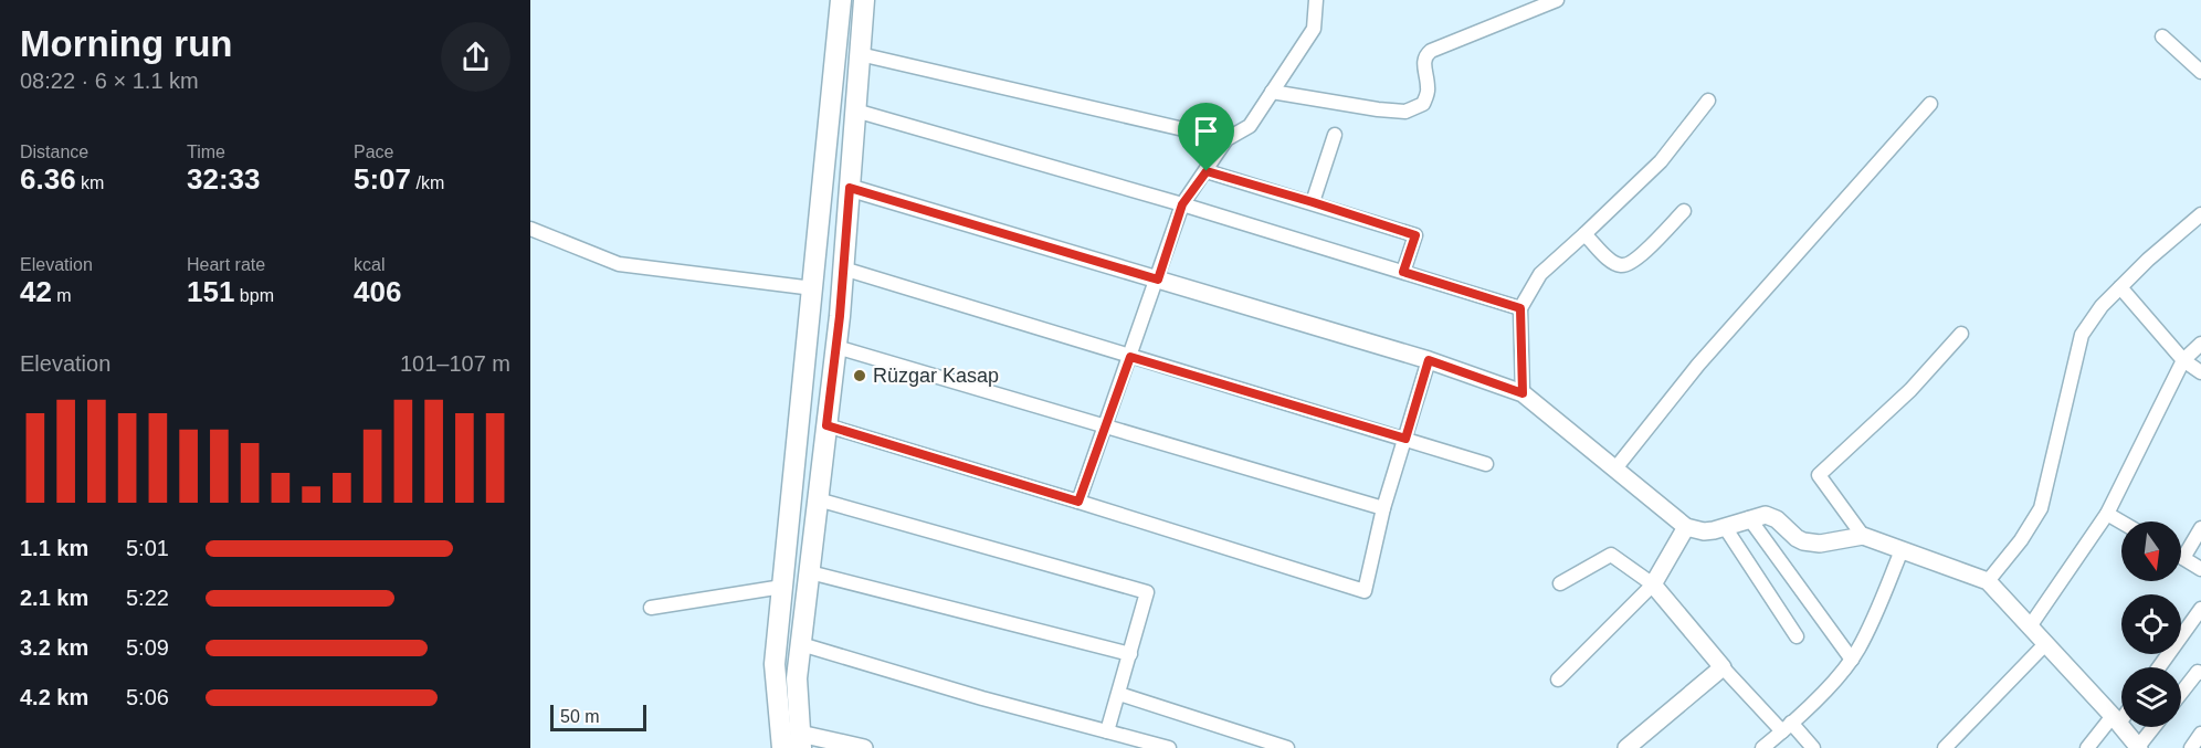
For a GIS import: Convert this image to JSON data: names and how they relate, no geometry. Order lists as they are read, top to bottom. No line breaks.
{"places":["Rüzgar Kasap"],"scale_bar":"50 m","north":"bottom","page":{"heading":["Morning run","08:22 · 6 × 1.1 km"],"stats":[["Distance","6.36 km"],["Time","32:33"],["Pace","5:07 /km"],["Elevation","42 m"],["Heart rate","151 bpm"],["kcal","406"]],"chart":["Elevation","101–107 m"],"list":[{"name":"1.1 km","note":"5:01"},{"name":"2.1 km","note":"5:22"},{"name":"3.2 km","note":"5:09"},{"name":"4.2 km","note":"5:06"}],"scale":"50 m"}}
